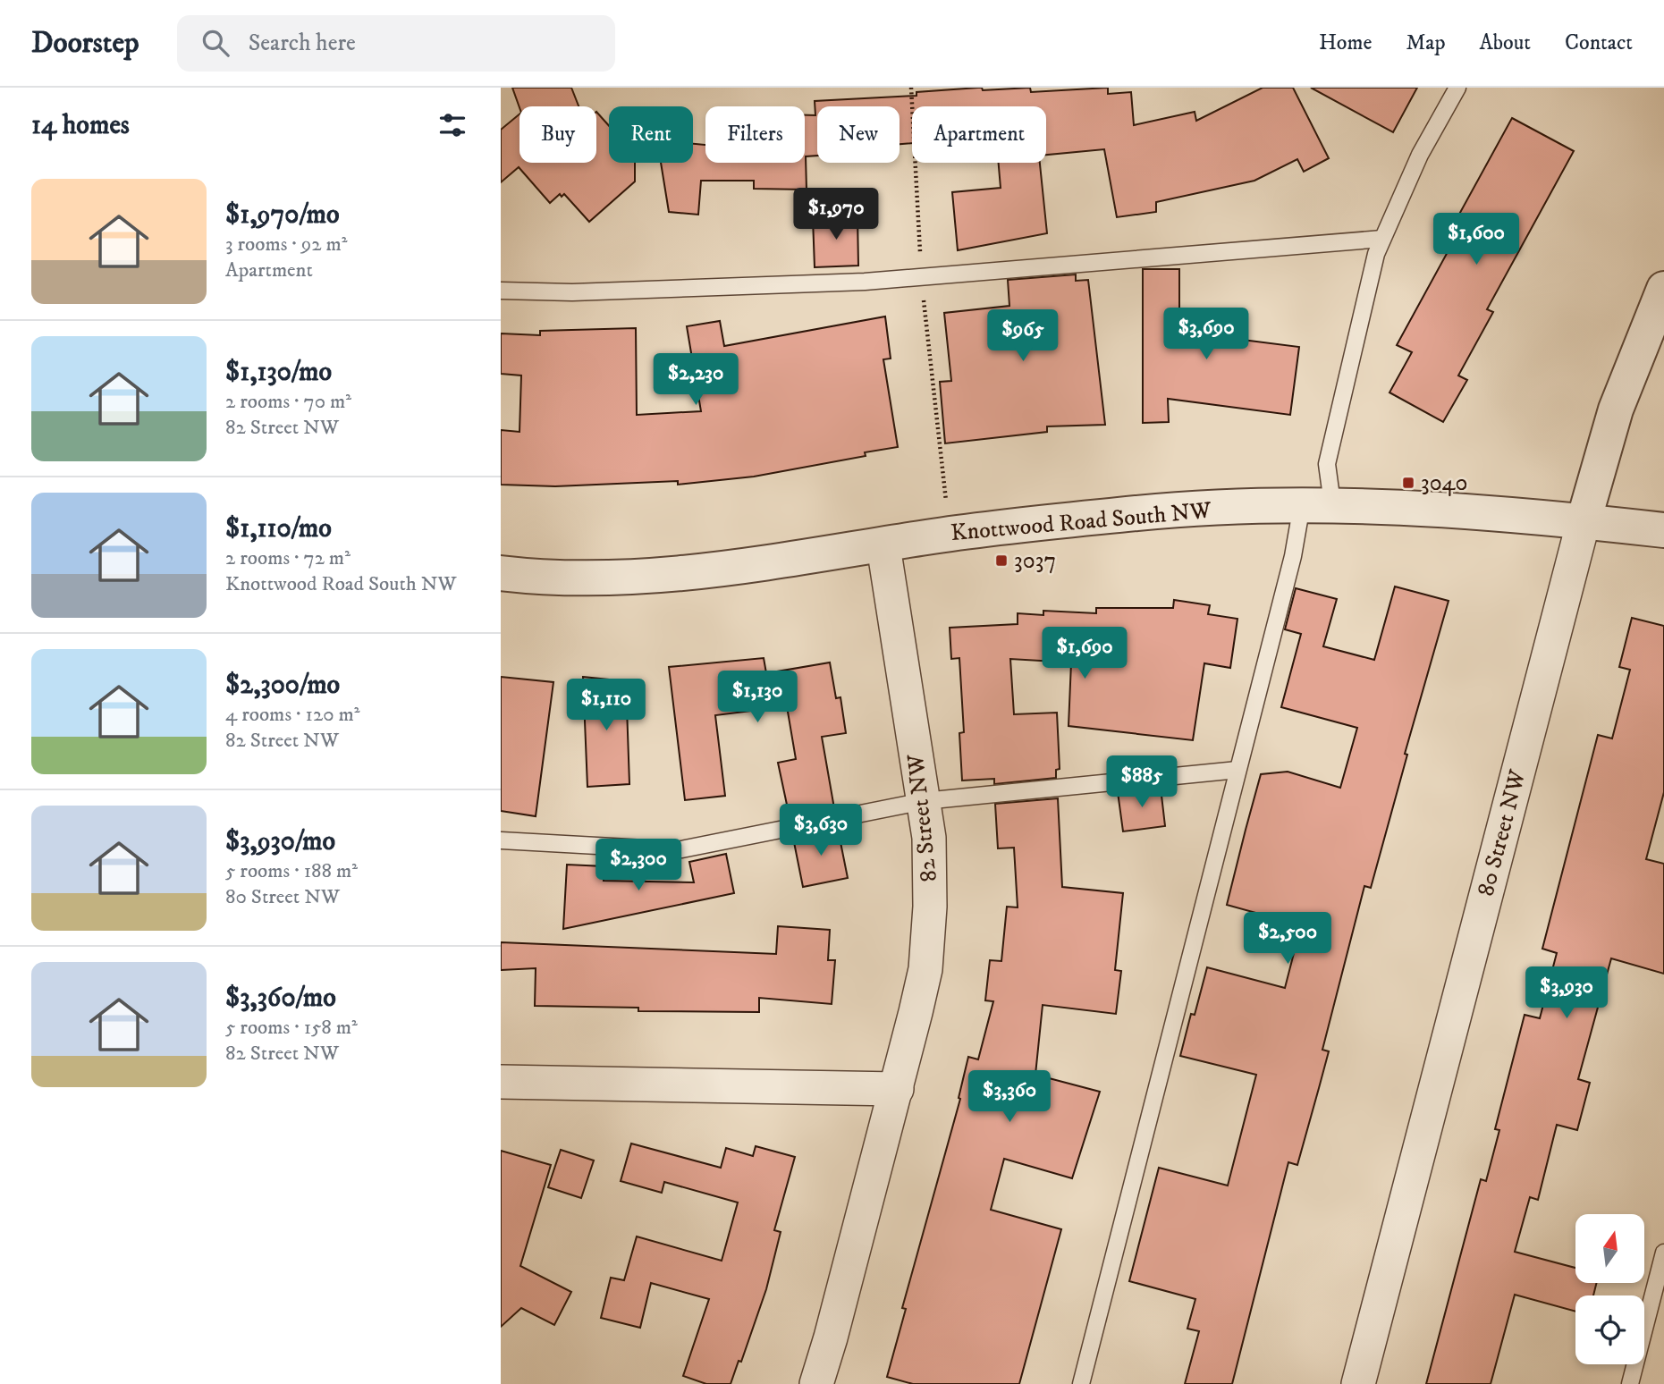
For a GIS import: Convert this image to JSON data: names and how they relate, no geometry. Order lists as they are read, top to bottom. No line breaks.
{"streets":{"street":["Knottwood Road South NW","82 Street NW","80 Street NW"]},"crossings":[["Knottwood Road South NW","82 Street NW"],["Knottwood Road South NW","80 Street NW"]],"places":{"transit":["3040","3037"]},"north":"top","page":{"header":"Doorstep","search":"Search here","nav":["Home","Map","About","Contact"],"heading":"14 homes","chip":["Buy","Rent","Filters","New","Apartment"],"list":[{"name":"$1,970/mo","note":"3 rooms · 92 m² · Apartment"},{"name":"$1,130/mo","note":"2 rooms · 70 m² · 82 Street NW"},{"name":"$1,110/mo","note":"2 rooms · 72 m² · Knottwood Road South NW"},{"name":"$2,300/mo","note":"4 rooms · 120 m² · 82 Street NW"},{"name":"$3,930/mo","note":"5 rooms · 188 m² · 80 Street NW"},{"name":"$3,360/mo","note":"5 rooms · 158 m² · 82 Street NW"}],"price":["$1,970","$1,600","$3,690","$965","$2,230","$1,690","$1,130","$1,110","$885","$3,630","$2,300","$2,500","$3,930","$3,360"]}}
